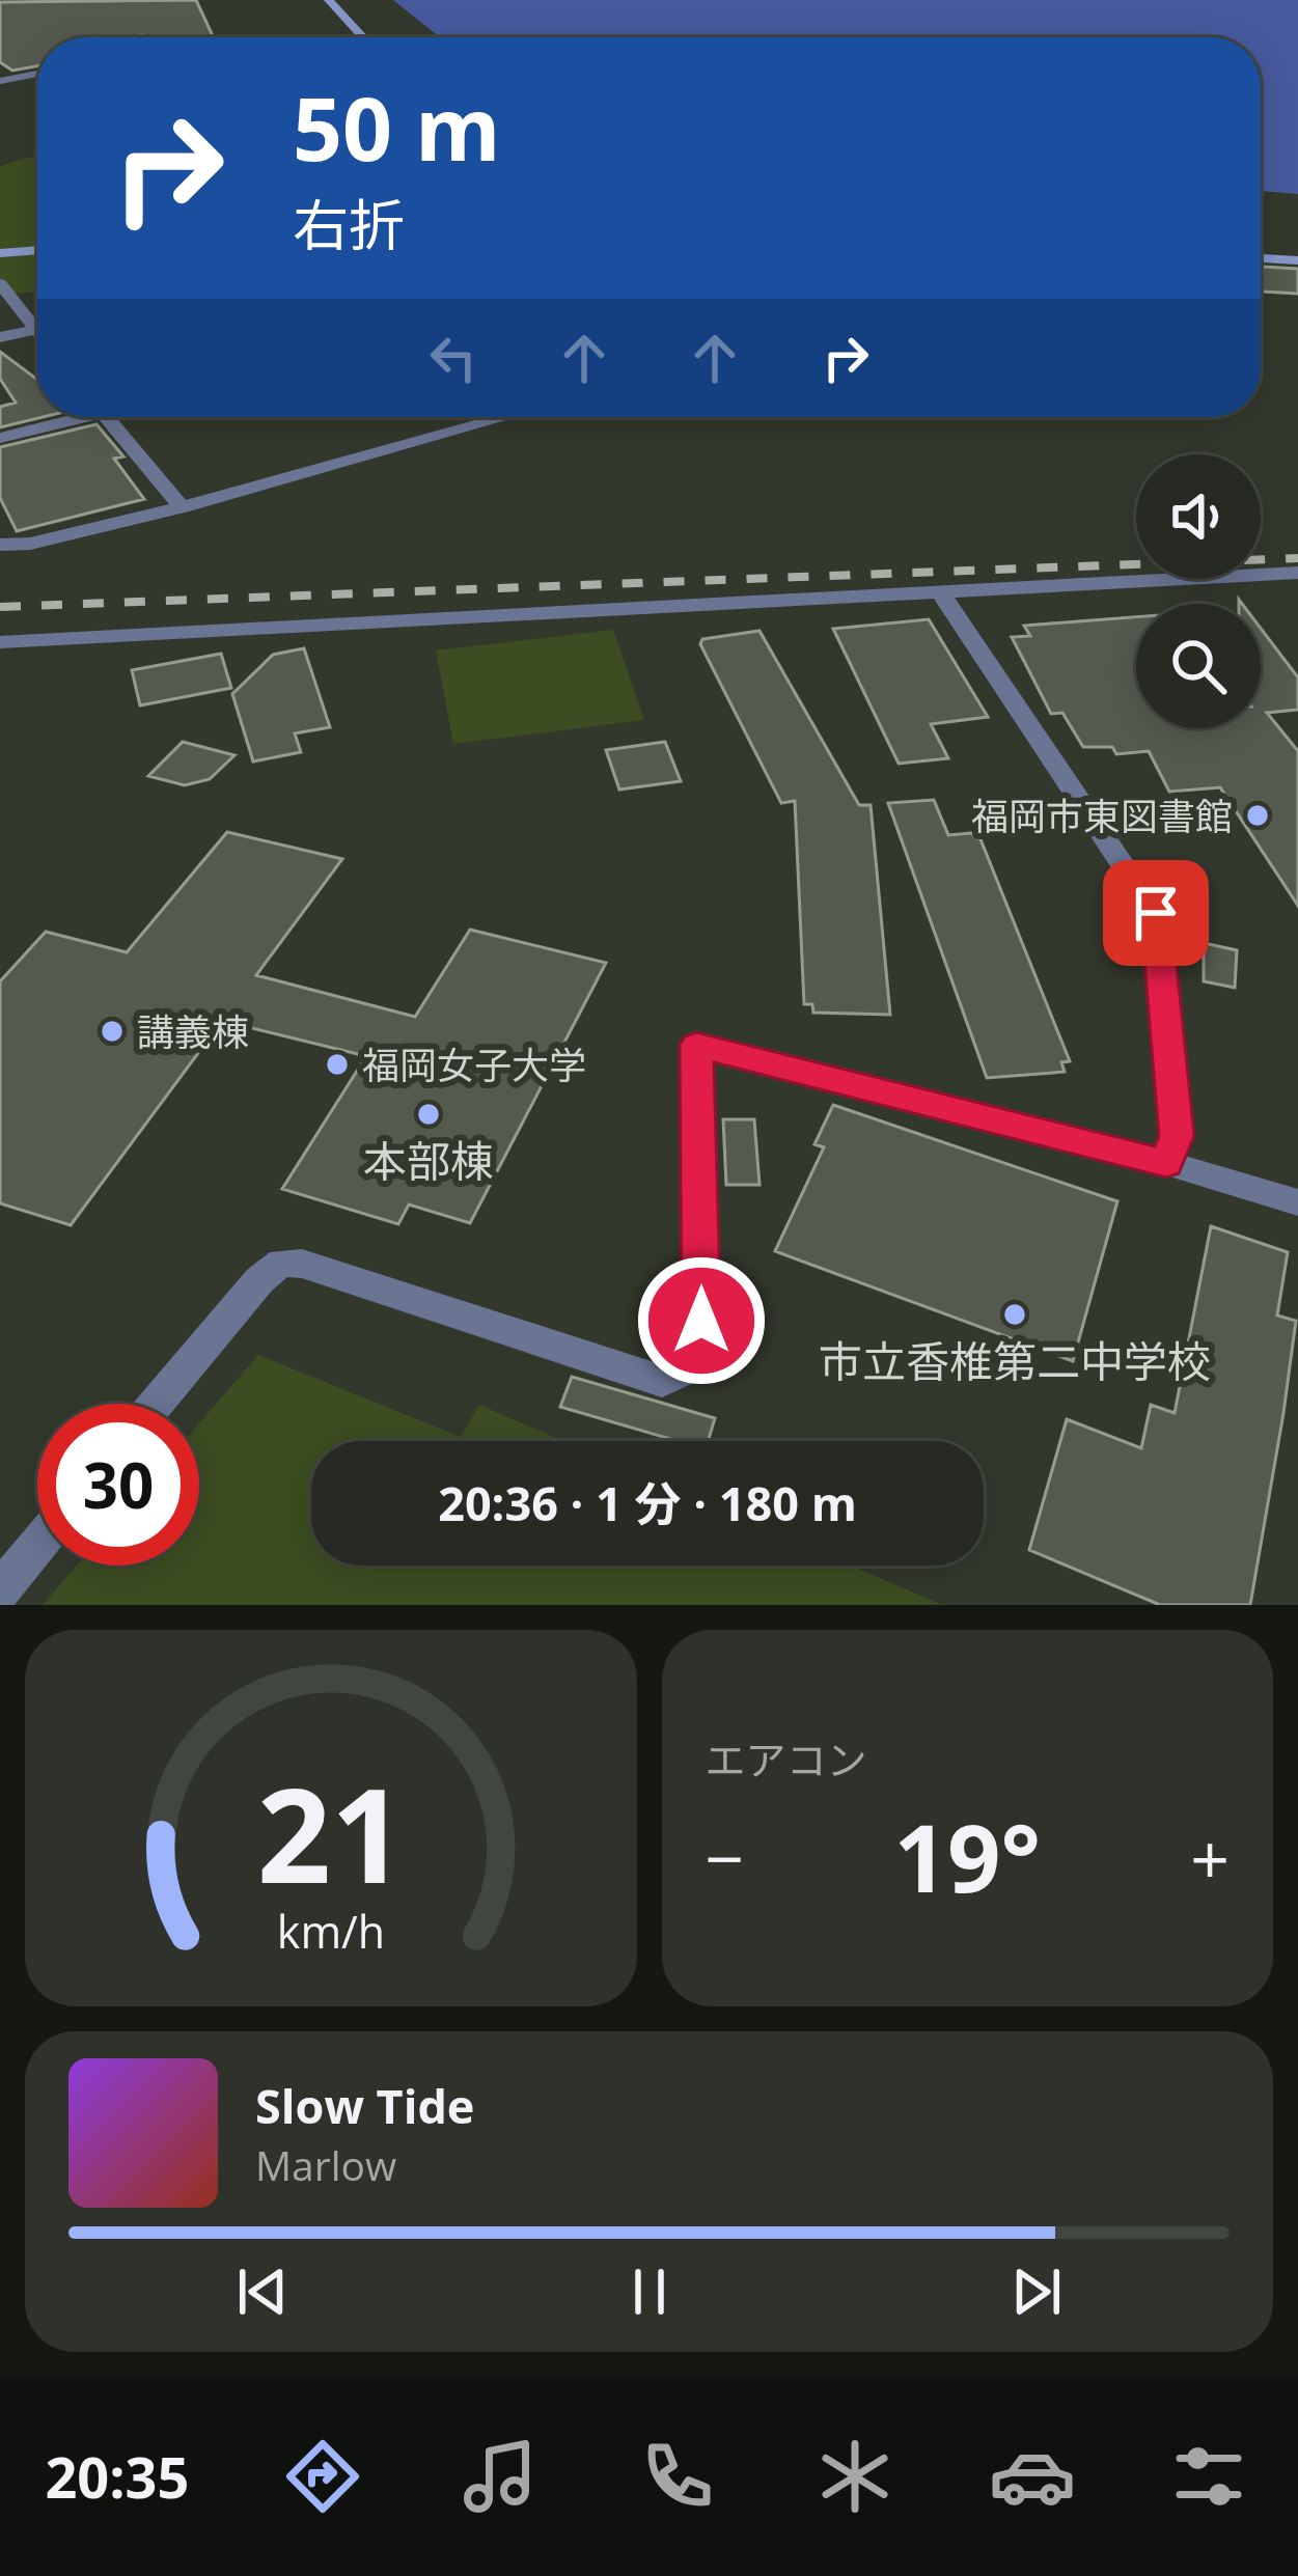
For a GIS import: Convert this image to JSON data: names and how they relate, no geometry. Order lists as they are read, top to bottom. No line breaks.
{"places":["福岡市東図書館","講義棟","福岡女子大学","本部棟","市立香椎第二中学校"],"page":{"turn":["50 m","右折"],"limit":"30","trip":"20:36 · 1 分 · 180 m","tile":"エアコン","heat":["−","19°","+"],"song":["Slow Tide","Marlow"],"tabs":"20:35","gauge":["21","km/h"]}}
